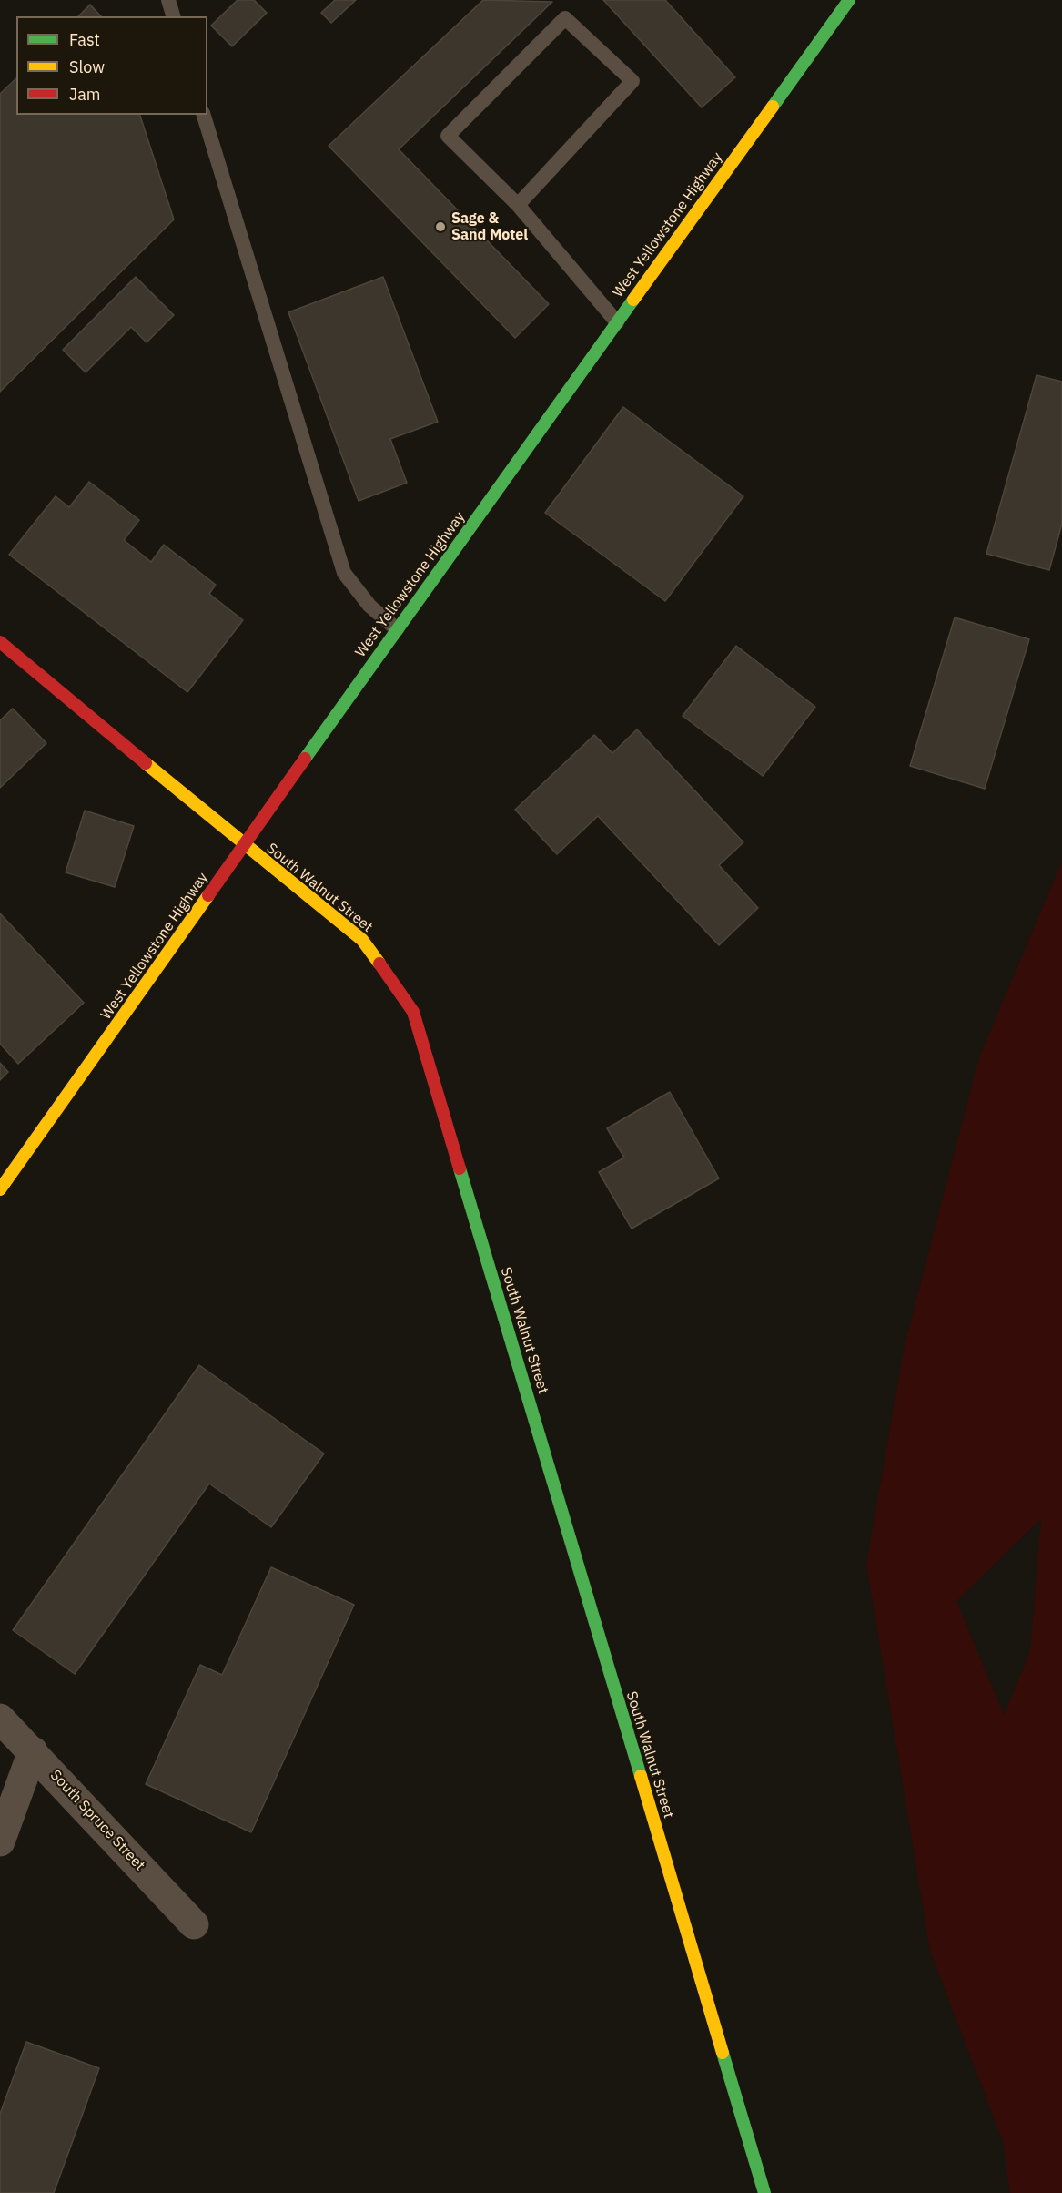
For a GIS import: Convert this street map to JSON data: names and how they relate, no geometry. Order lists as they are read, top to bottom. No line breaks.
{"streets":{"street":["West Yellowstone Highway","South Walnut Street","South Spruce Street"]},"crossings":[["West Yellowstone Highway","South Walnut Street"]],"places":["Sage & Sand Motel"],"legend":["Fast","Slow","Jam"]}
